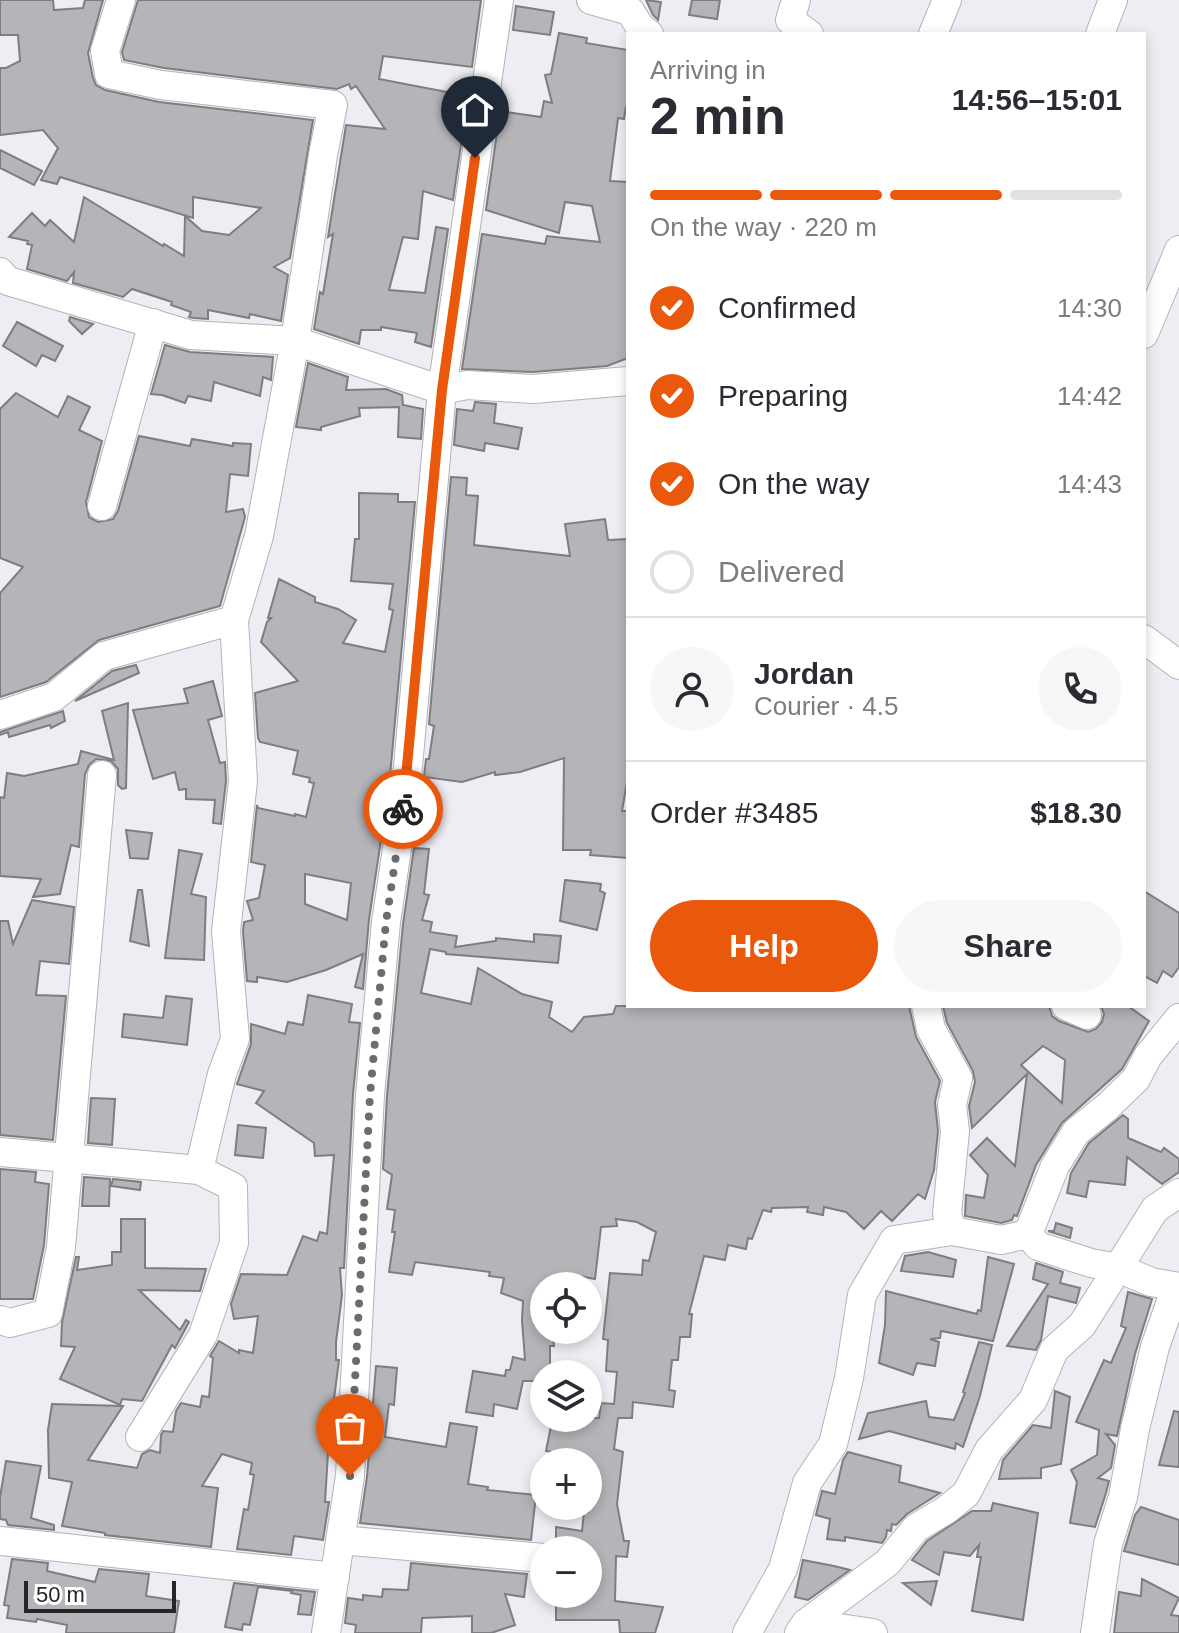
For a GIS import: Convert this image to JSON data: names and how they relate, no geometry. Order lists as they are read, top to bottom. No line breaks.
{"scale_bar":"50 m","page":{"heading":["2 min","Arriving in","14:56–15:01"],"panel":["Jordan","Courier · 4.5","Order #3485","$18.30"],"bar":"On the way · 220 m","list":[["Confirmed","14:30"],["Preparing","14:42"],["On the way","14:43"],"Delivered"],"buttons":["Help","Share"],"map_buttons":["+","−"],"scale":"50 m"}}
